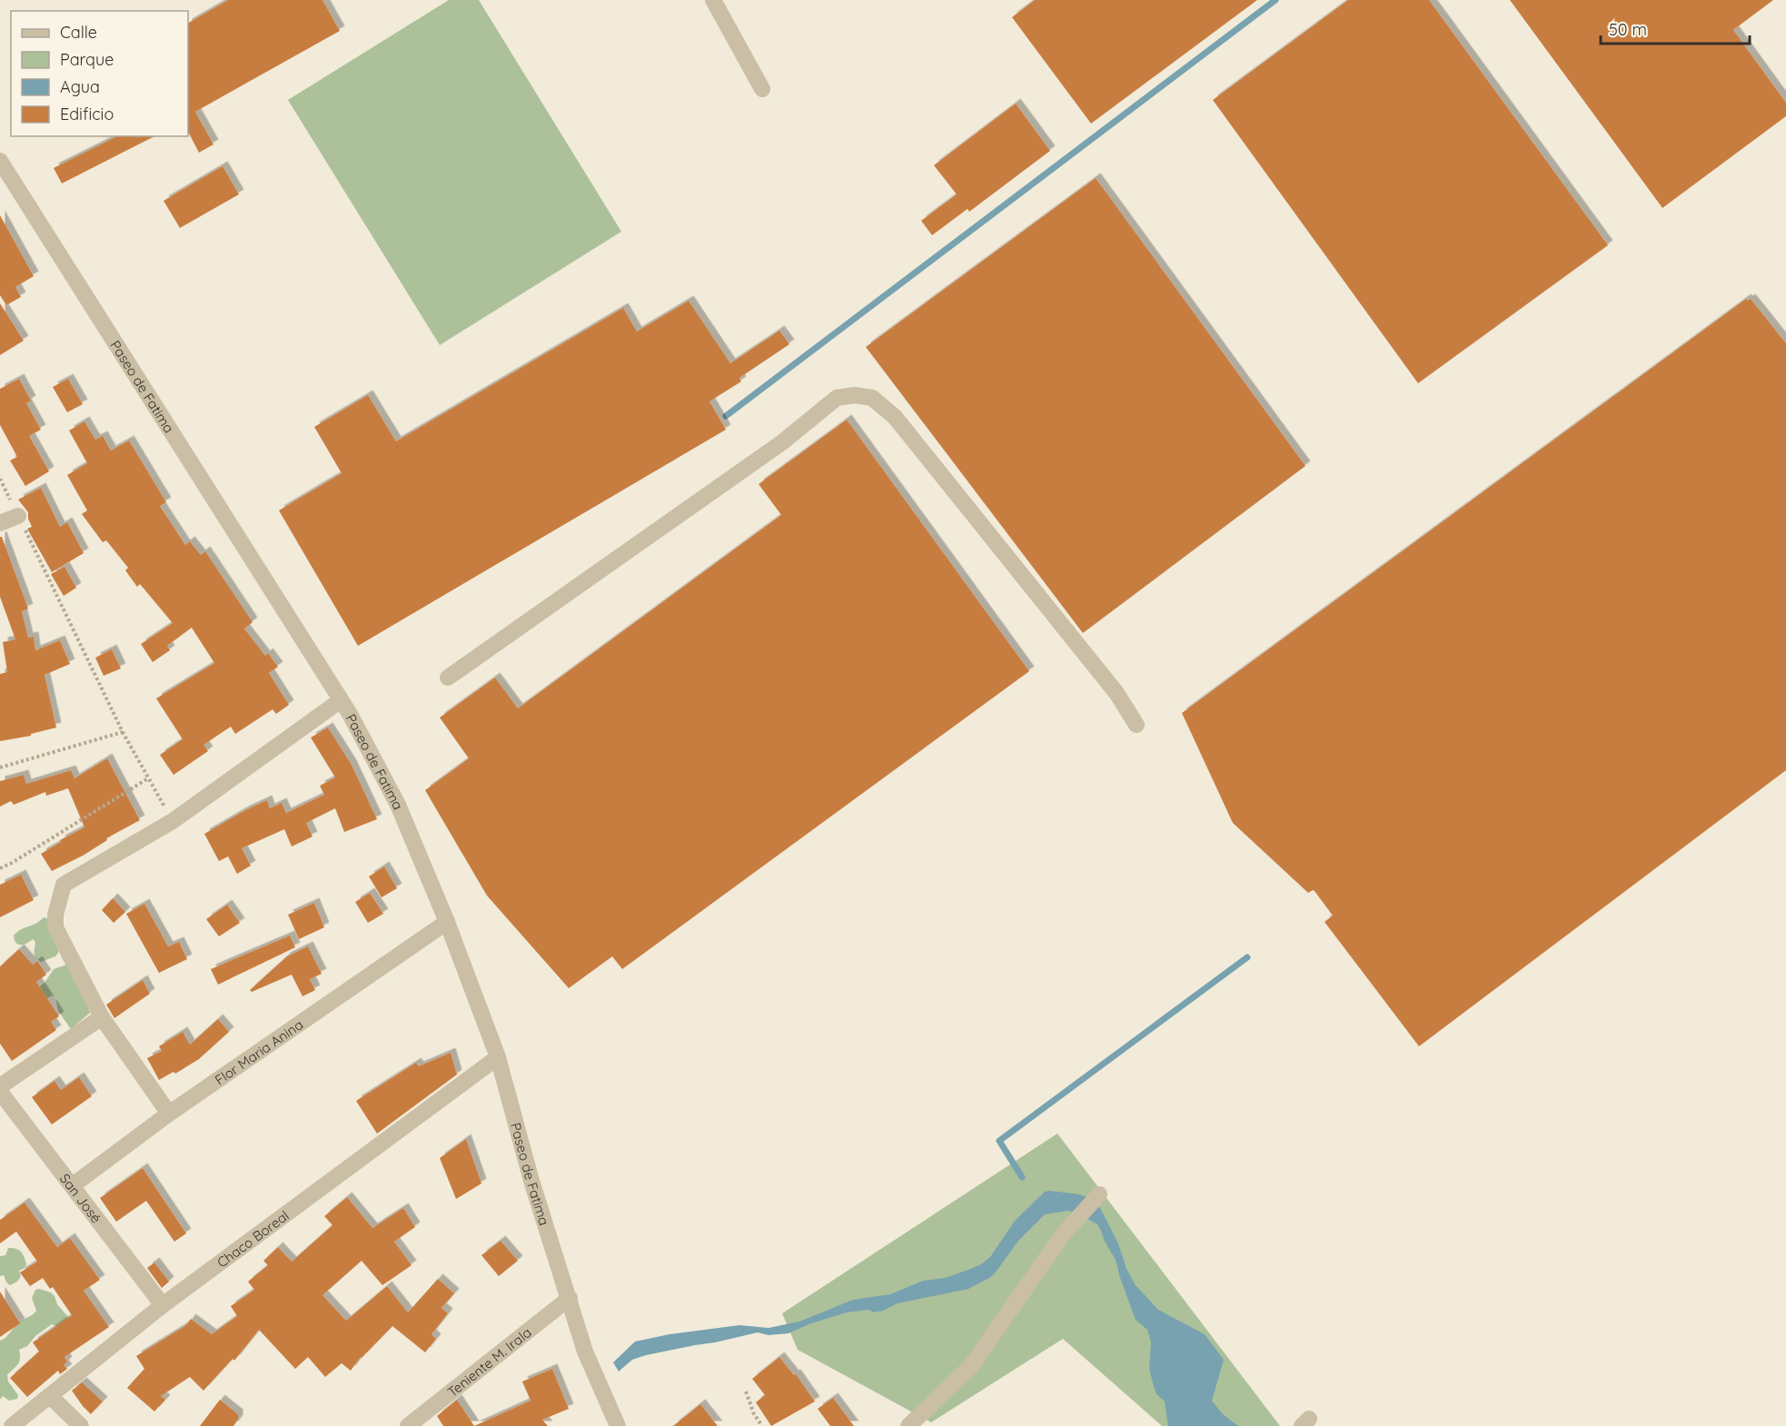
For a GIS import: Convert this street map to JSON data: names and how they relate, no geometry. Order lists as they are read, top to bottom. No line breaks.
{"streets":{"street":["Paseo de Fatima","Flor Maria Anina","San José","Chaco Boreal","Teniente M. Irala"]},"crossings":[["Paseo de Fatima","Flor Maria Anina"],["Paseo de Fatima","Chaco Boreal"],["Paseo de Fatima","Teniente M. Irala"],["Flor Maria Anina","San José"],["San José","Chaco Boreal"]],"legend":["Calle","Parque","Agua","Edificio"],"scale_bar":"50 m"}
